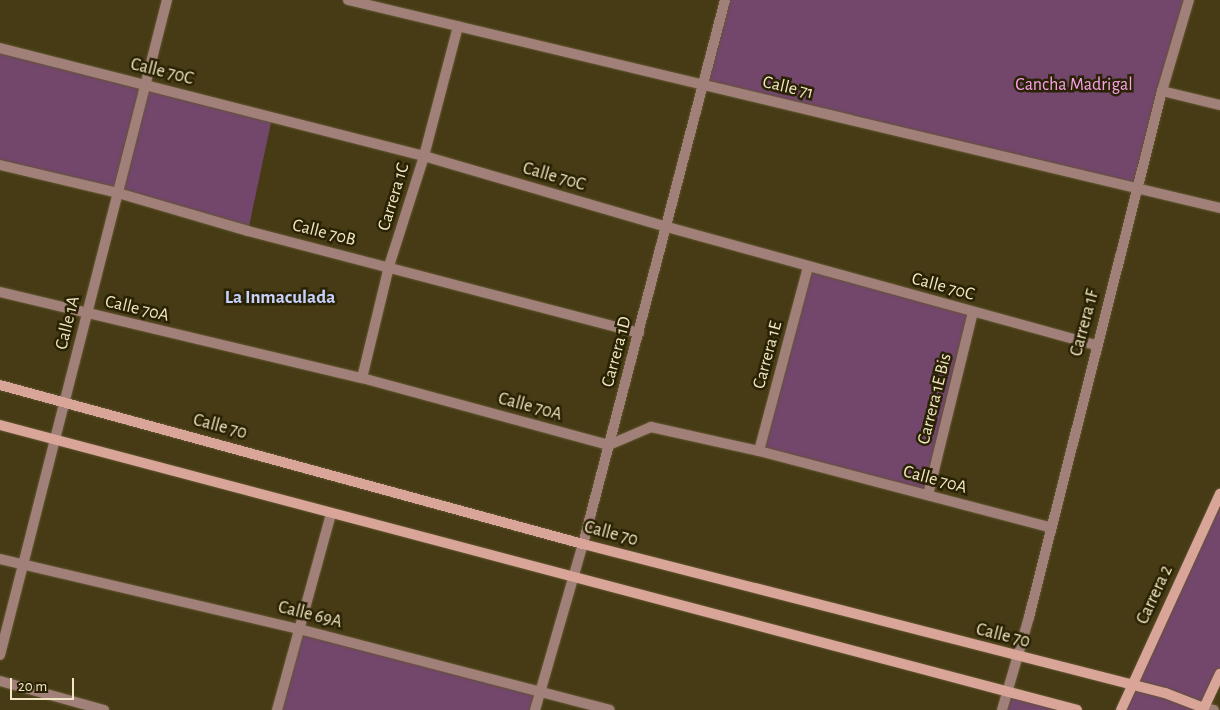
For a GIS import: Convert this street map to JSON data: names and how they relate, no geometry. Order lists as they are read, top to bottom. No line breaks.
{"streets":{"street":["Calle 70C","Calle 71","Carrera 1C","Calle 70B","Calle 70A","Calle 1A","Carrera 1F","Carrera 1D","Carrera 1E","Carrera 1E Bis","Calle 70","Carrera 2","Calle 69A"]},"crossings":[["Calle 70C","Carrera 1C"],["Calle 70C","Calle 1A"],["Calle 70C","Carrera 1F"],["Calle 70C","Carrera 1D"],["Calle 70C","Carrera 1E"],["Calle 70C","Carrera 1E Bis"],["Calle 71","Carrera 1C"],["Calle 71","Carrera 1F"],["Calle 71","Carrera 1D"],["Carrera 1C","Calle 70B"],["Carrera 1C","Calle 70A"],["Calle 70B","Calle 1A"],["Calle 70B","Carrera 1D"],["Calle 70A","Calle 1A"],["Calle 70A","Carrera 1F"],["Calle 70A","Carrera 1D"],["Calle 70A","Carrera 1E"],["Calle 70A","Carrera 1E Bis"],["Calle 1A","Calle 70"],["Calle 1A","Calle 69A"],["Carrera 1F","Calle 70"],["Carrera 1D","Calle 70"],["Carrera 1D","Calle 69A"],["Calle 70","Carrera 2"]],"districts":["La Inmaculada"],"parks":["Cancha Madrigal"],"scale_bar":"20 m"}
